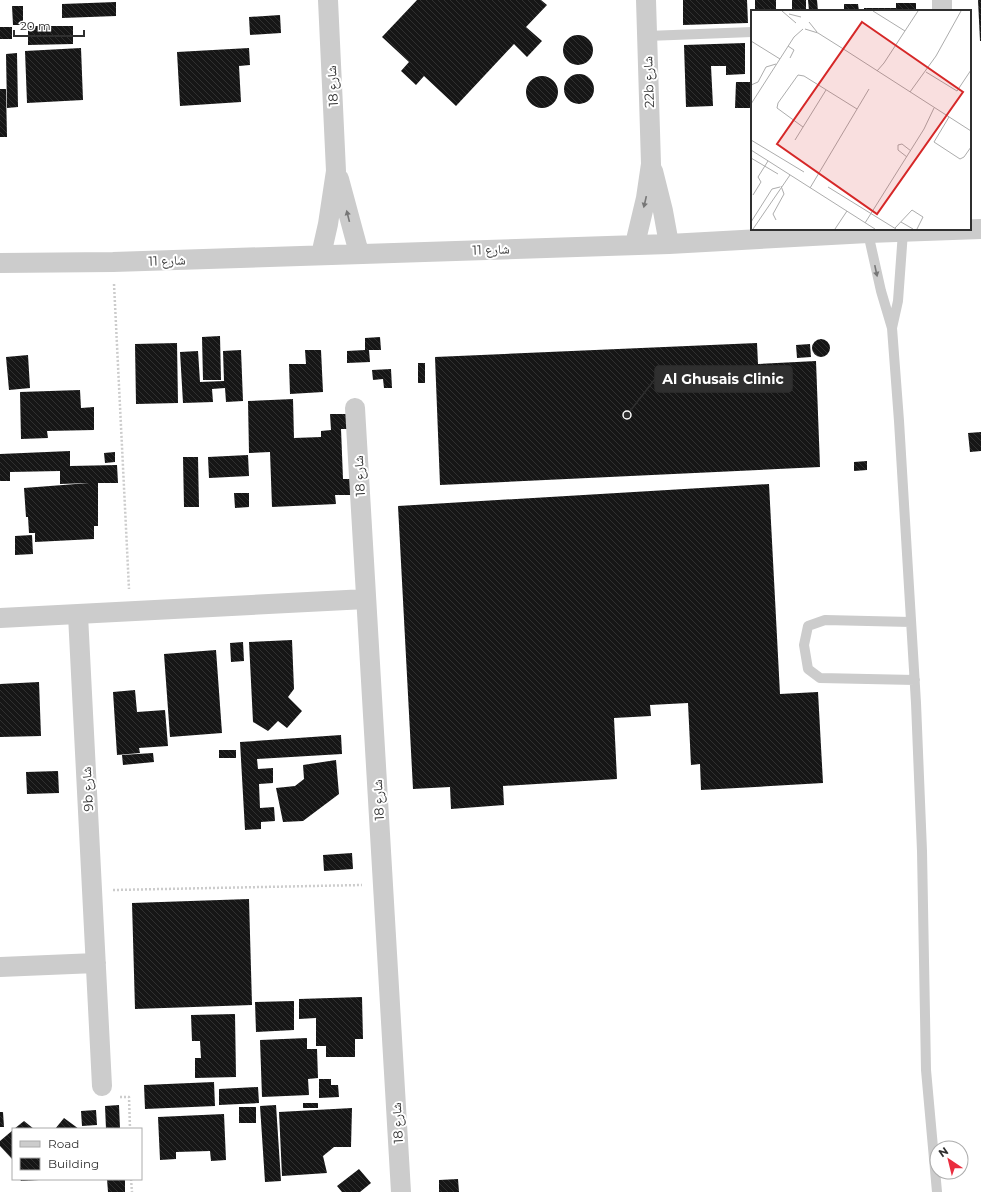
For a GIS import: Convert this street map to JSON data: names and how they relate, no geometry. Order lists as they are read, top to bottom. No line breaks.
{"streets":{"street":["22b شارع","شارع 18","شارع 11","9b شارع"]},"crossings":[["22b شارع","شارع 11"],["شارع 18","شارع 11"]],"places":["Al Ghusais Clinic"],"legend":["Road","Building"],"scale_bar":"20 m","north":"top left"}
